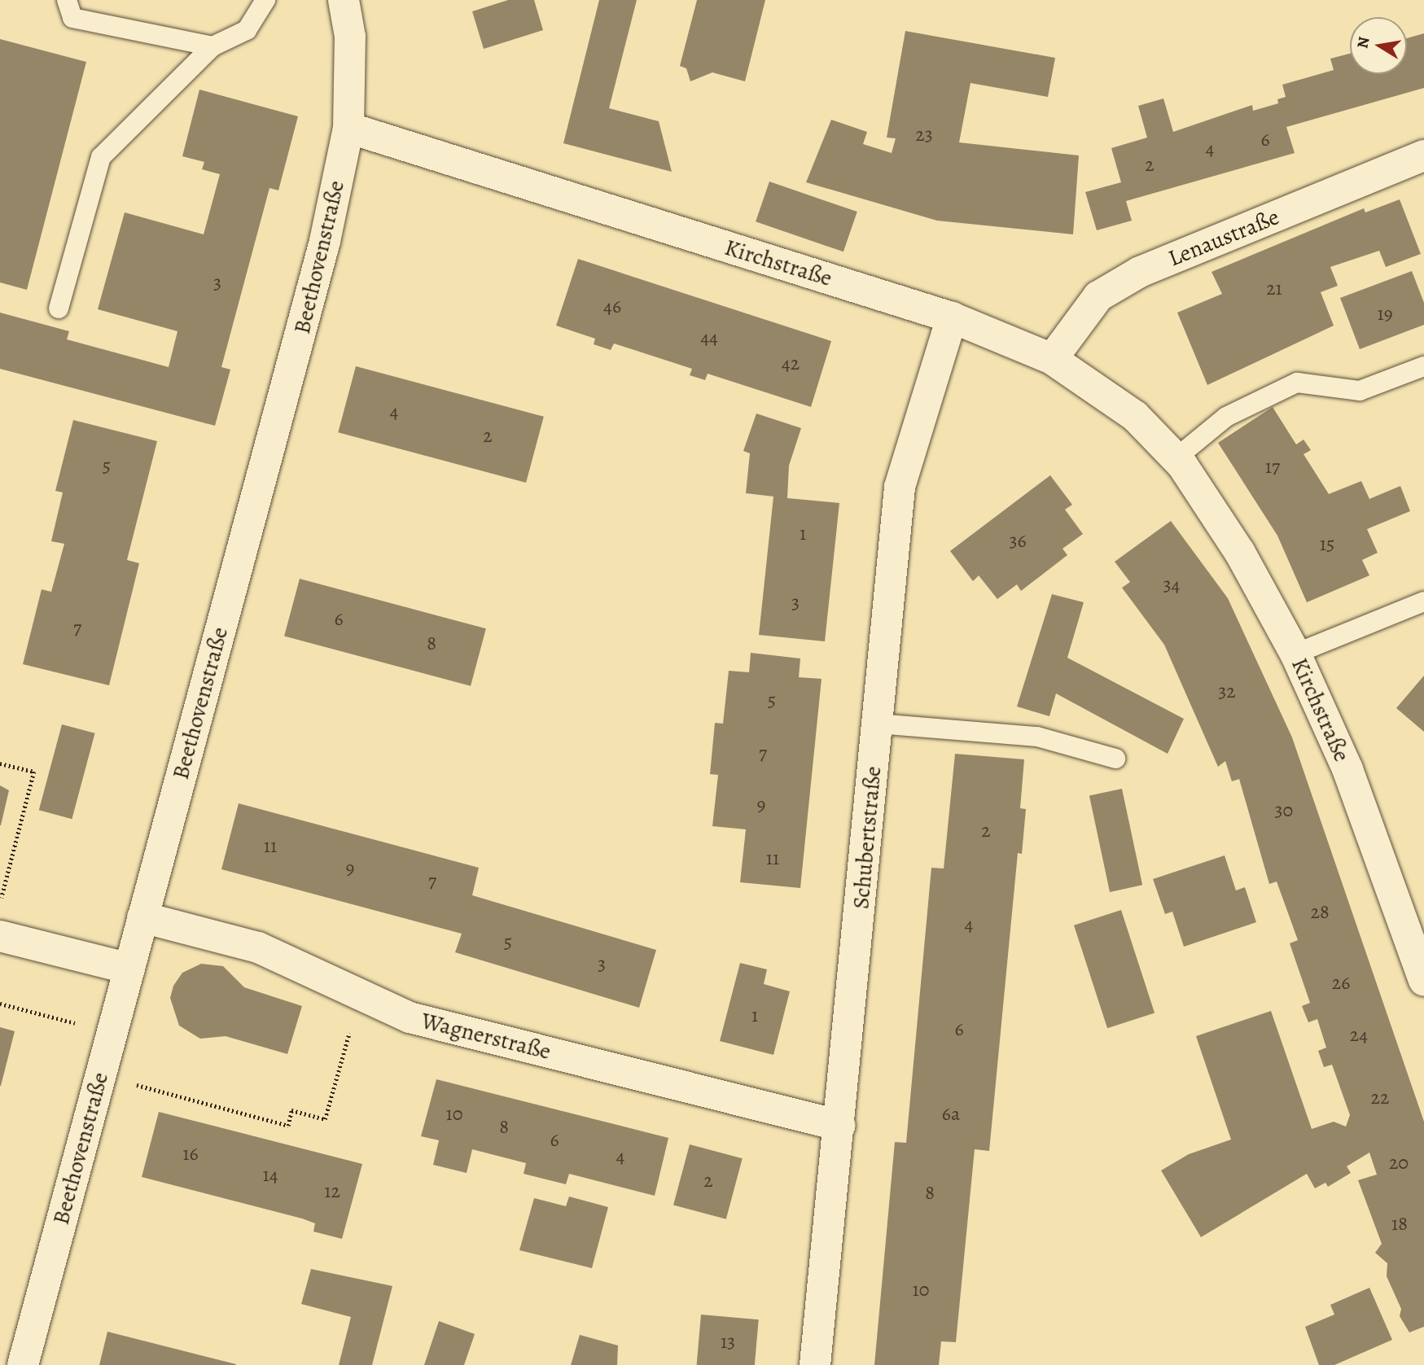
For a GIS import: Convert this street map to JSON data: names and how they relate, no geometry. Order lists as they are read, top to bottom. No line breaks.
{"streets":{"street":["Lenaustraße","Beethovenstraße","Kirchstraße","Schubertstraße","Wagnerstraße"]},"crossings":[["Lenaustraße","Kirchstraße"],["Beethovenstraße","Kirchstraße"],["Beethovenstraße","Wagnerstraße"],["Kirchstraße","Schubertstraße"],["Schubertstraße","Wagnerstraße"]],"house_numbers":["23","6","4","2","3","21","46","19","44","42","4","2","5","17","1","36","15","34","3","6","7","8","32","5","7","9","30","2","11","11","9","7","28","4","5","3","26","1","6","24","22","10","6a","8","6","16","4","20","14","2","12","8","18","10","13"],"north":"left"}
